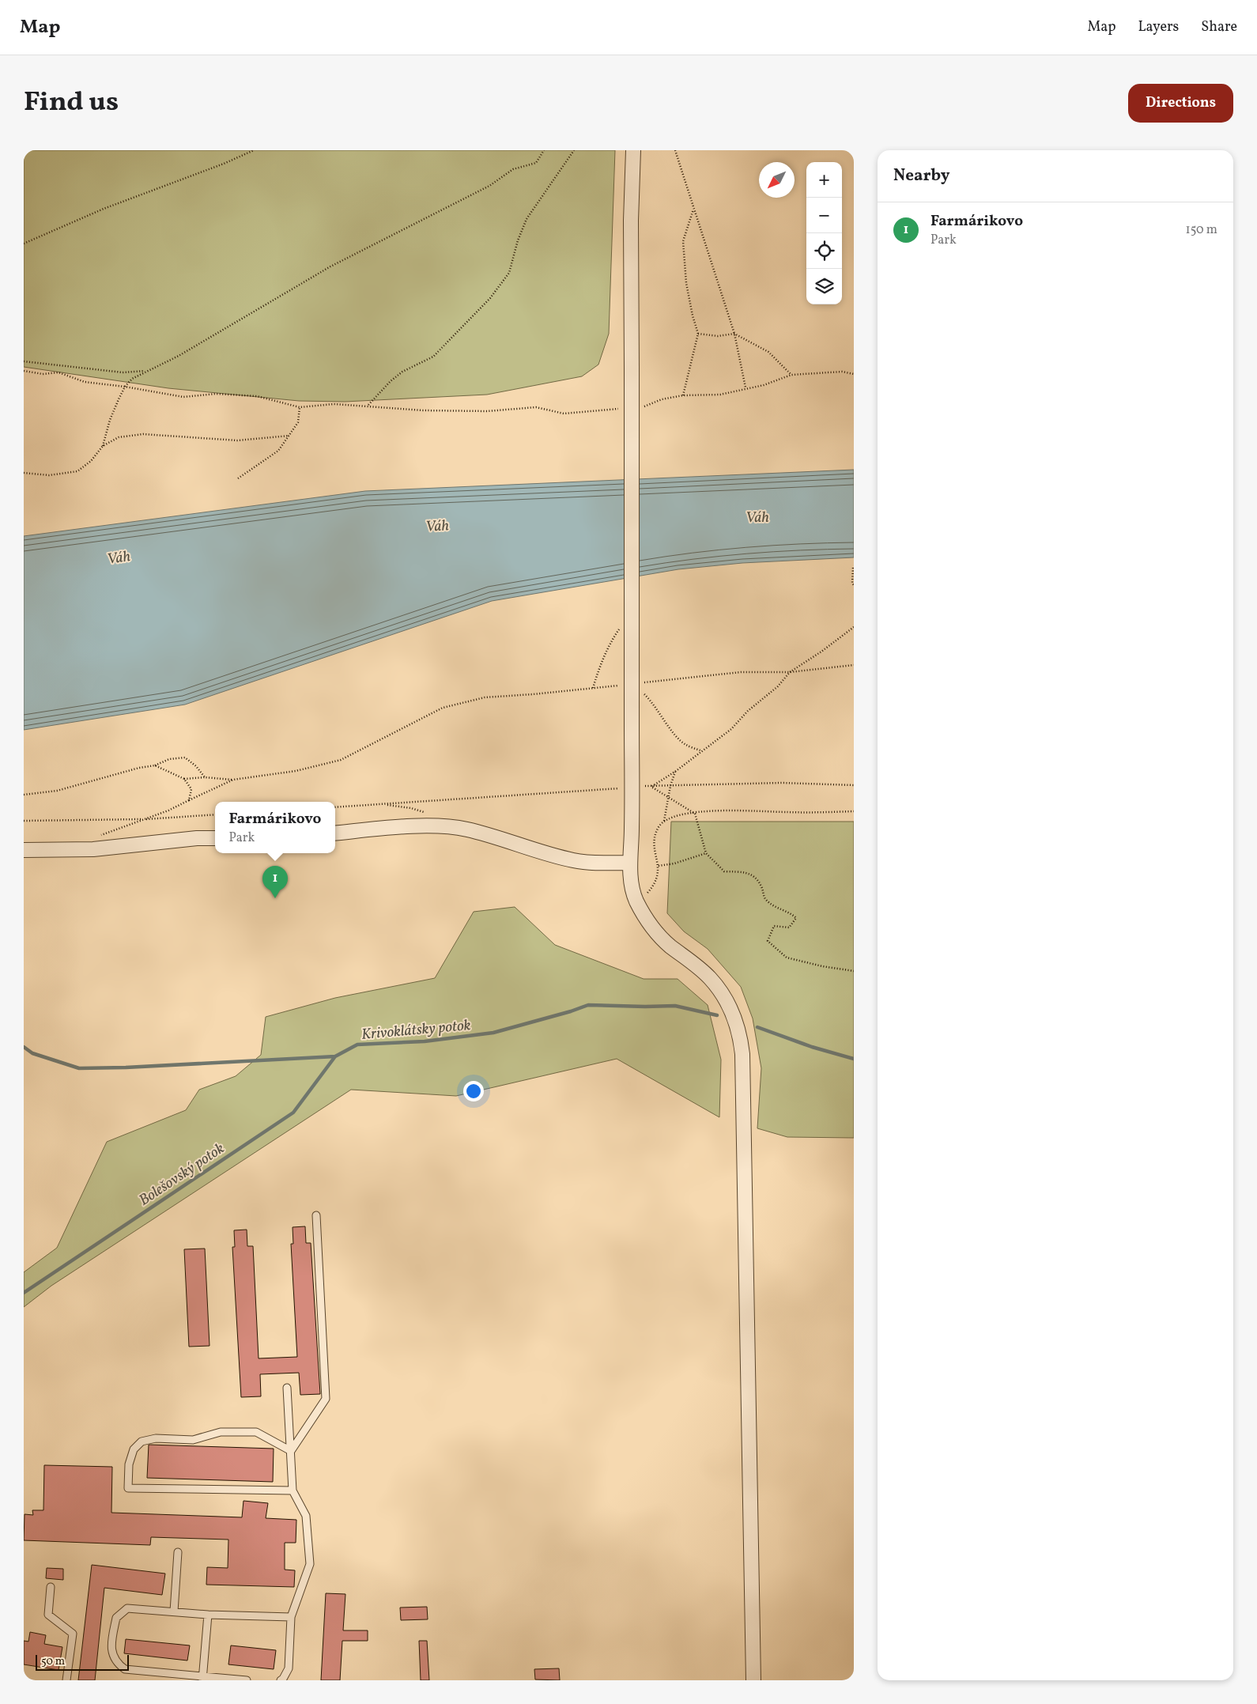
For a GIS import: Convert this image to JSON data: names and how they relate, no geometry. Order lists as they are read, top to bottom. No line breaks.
{"water":["Váh","Krivoklátsky potok","Bolešovský potok"],"scale_bar":"50 m","north":"bottom left","page":{"header":"Map","nav":["Map","Layers","Share"],"title":"Find us","buttons":"Directions","heading":"Nearby","map_buttons":["+","−"],"list":[{"mark":"1","name":"Farmárikovo","note":"Park","value":"150 m"}],"popup":["Farmárikovo","Park"],"pins":"1","scale":"50 m"}}
